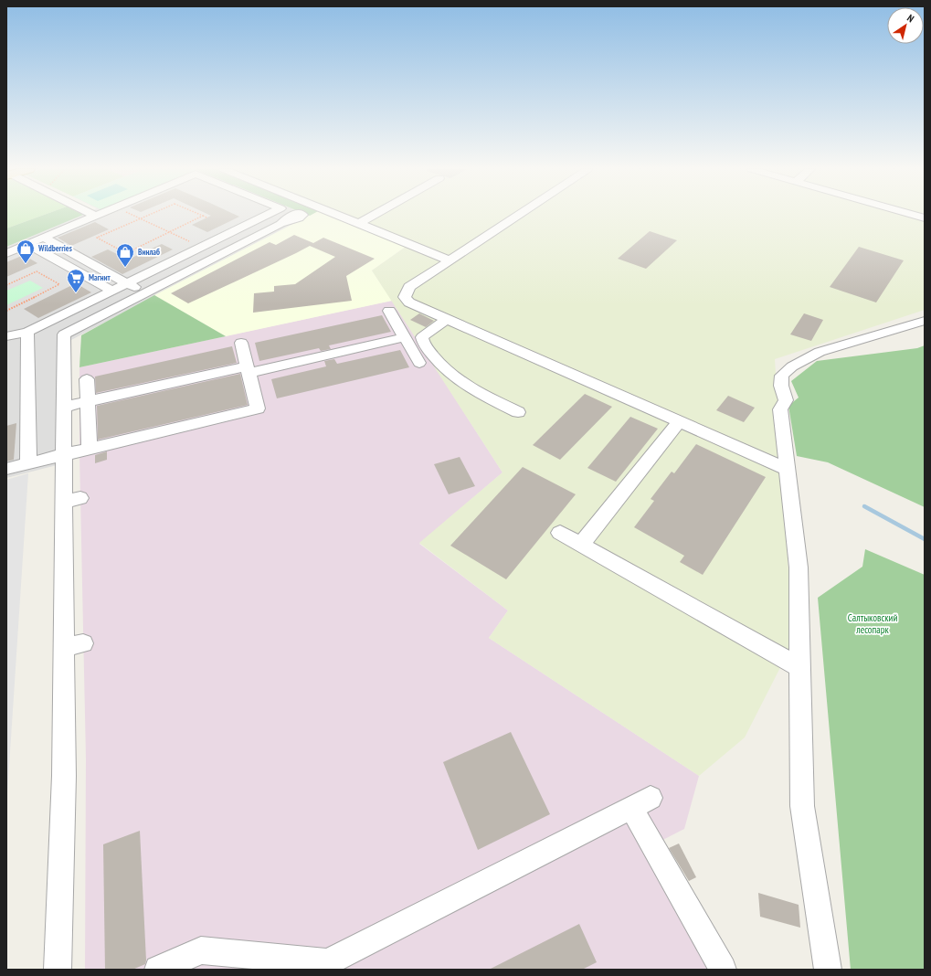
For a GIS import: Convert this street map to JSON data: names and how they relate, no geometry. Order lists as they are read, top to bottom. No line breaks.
{"parks":["Салтыковский лесопарк"],"places":{"shop":["Wildberries","Винлаб"],"supermarket":["Магнит"]},"north":"top right"}
